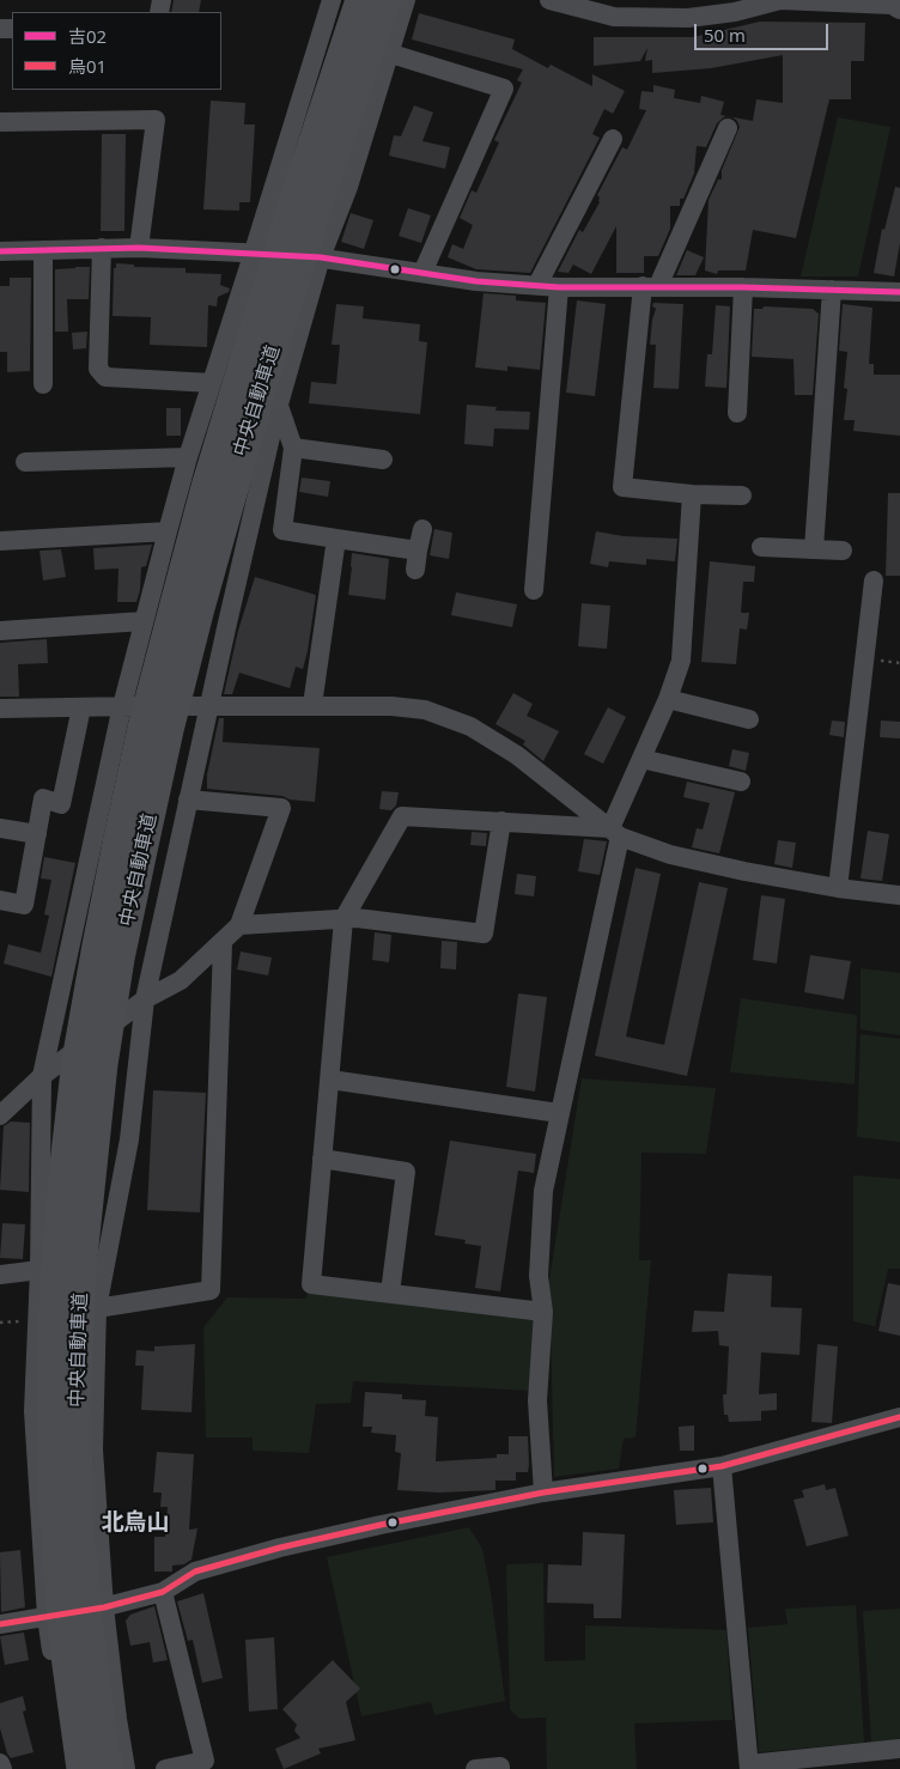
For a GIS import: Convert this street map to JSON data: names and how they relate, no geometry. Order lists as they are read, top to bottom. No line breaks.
{"streets":{"highway":["中央自動車道"]},"districts":["北烏山"],"lines":["transit line 吉02","transit line 烏01"],"legend":["吉02","烏01"],"scale_bar":"50 m"}
